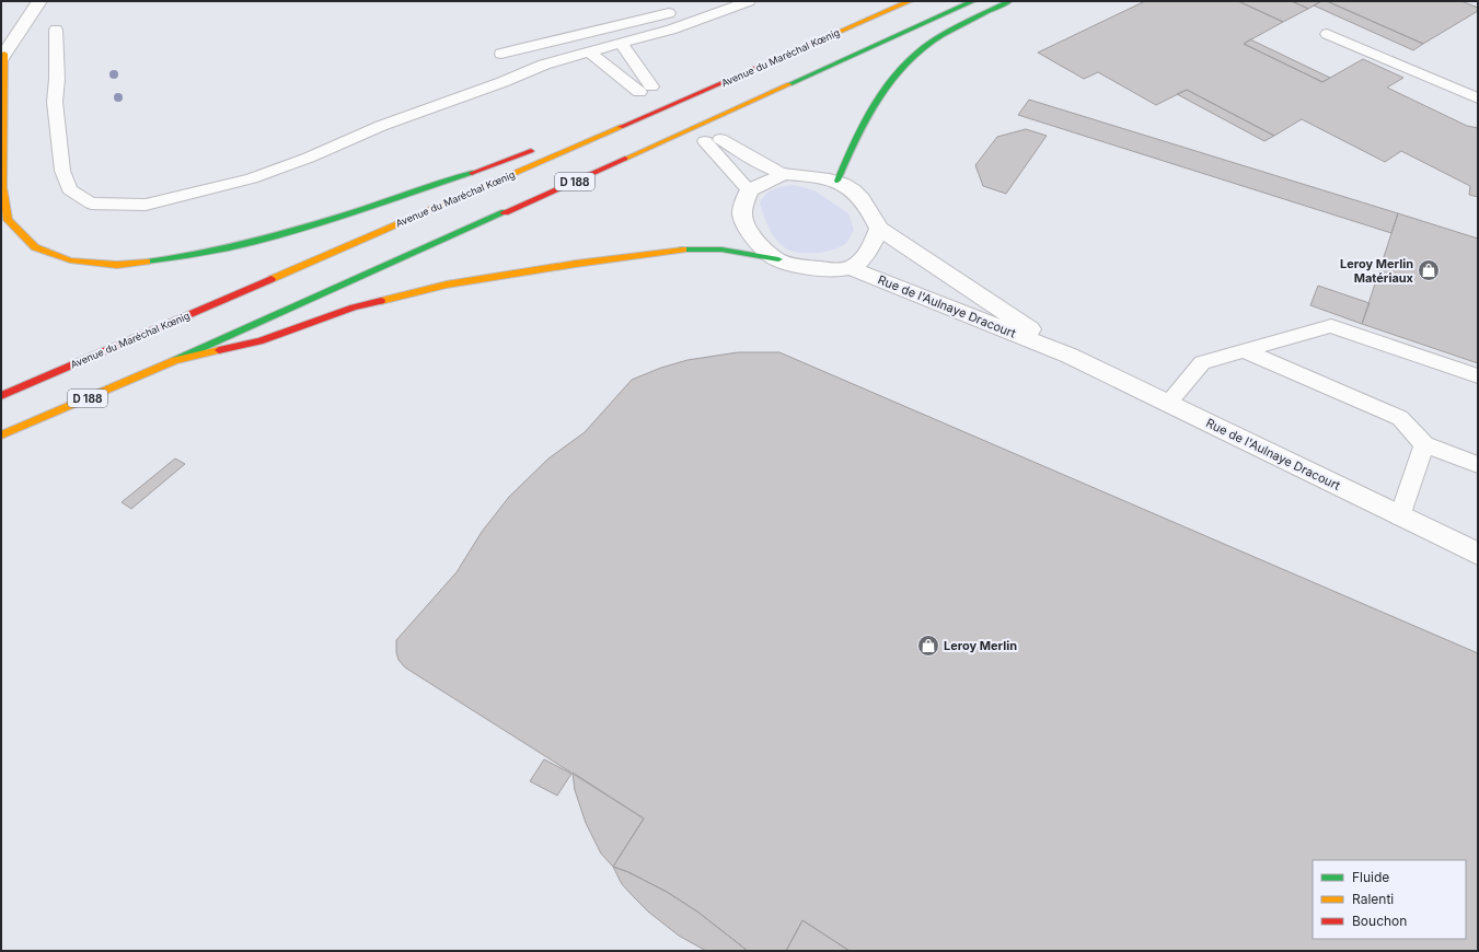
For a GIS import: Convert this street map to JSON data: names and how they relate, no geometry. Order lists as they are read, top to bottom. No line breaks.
{"streets":{"main road":["Avenue du Maréchal Kœnig","D 188"],"street":["Rue de l'Aulnaye Dracourt"]},"places":{"shop":["Leroy Merlin Matériaux","Leroy Merlin"]},"legend":["Fluide","Ralenti","Bouchon"]}
